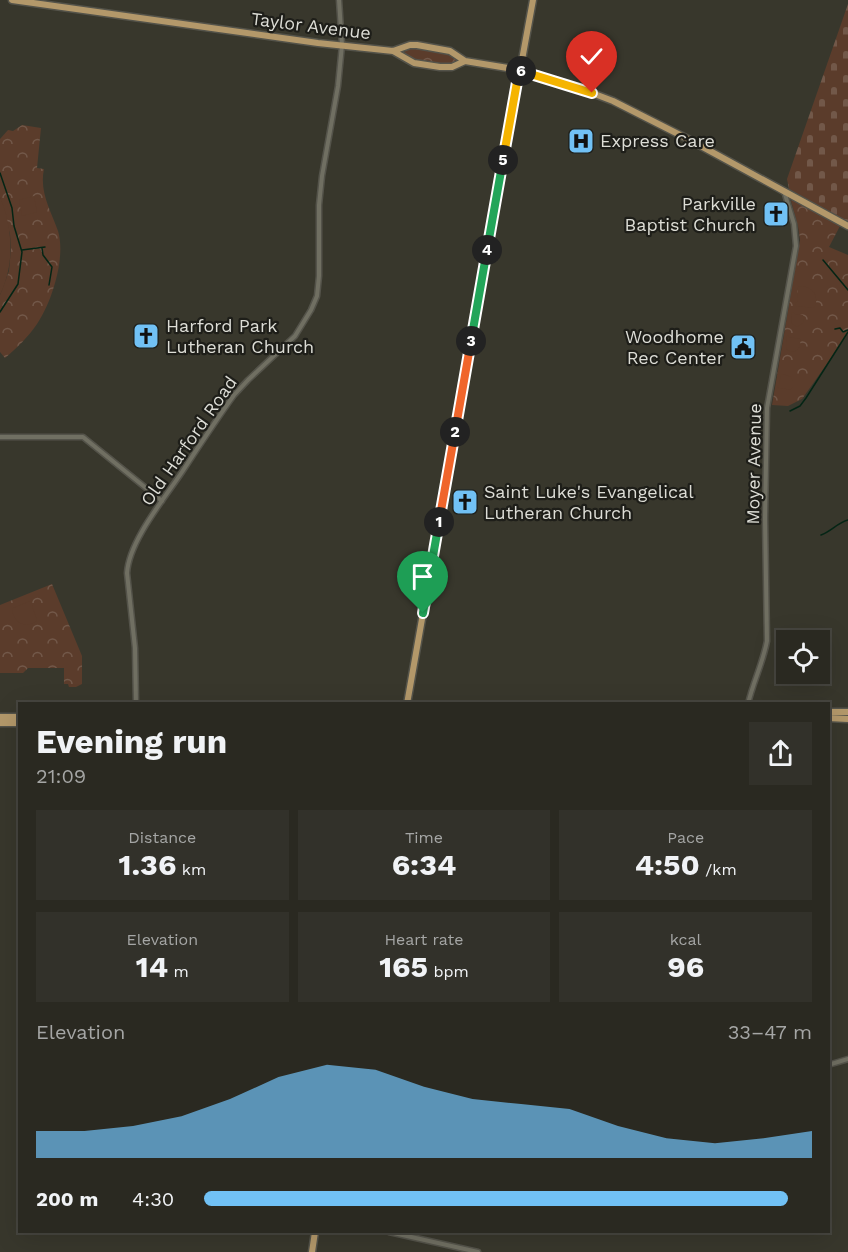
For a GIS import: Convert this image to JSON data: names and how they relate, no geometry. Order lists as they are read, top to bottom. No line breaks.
{"streets":{"main road":["Taylor Avenue"],"street":["Old Harford Road","Moyer Avenue"]},"crossings":[["Taylor Avenue","Old Harford Road"],["Taylor Avenue","Moyer Avenue"]],"places":{"hospital":["Express Care"],"church":["Parkville Baptist Church","Harford Park Lutheran Church","Saint Luke's Evangelical Lutheran Church"],"public building":["Woodhome Rec Center"]},"page":{"pins":["6","5","4","3","2","1"],"heading":["Evening run","21:09"],"stats":[["Distance","1.36 km"],["Time","6:34"],["Pace","4:50 /km"],["Elevation","14 m"],["Heart rate","165 bpm"],["kcal","96"]],"chart":["Elevation","33–47 m"],"list":[{"name":"200 m","note":"4:30"}]}}
